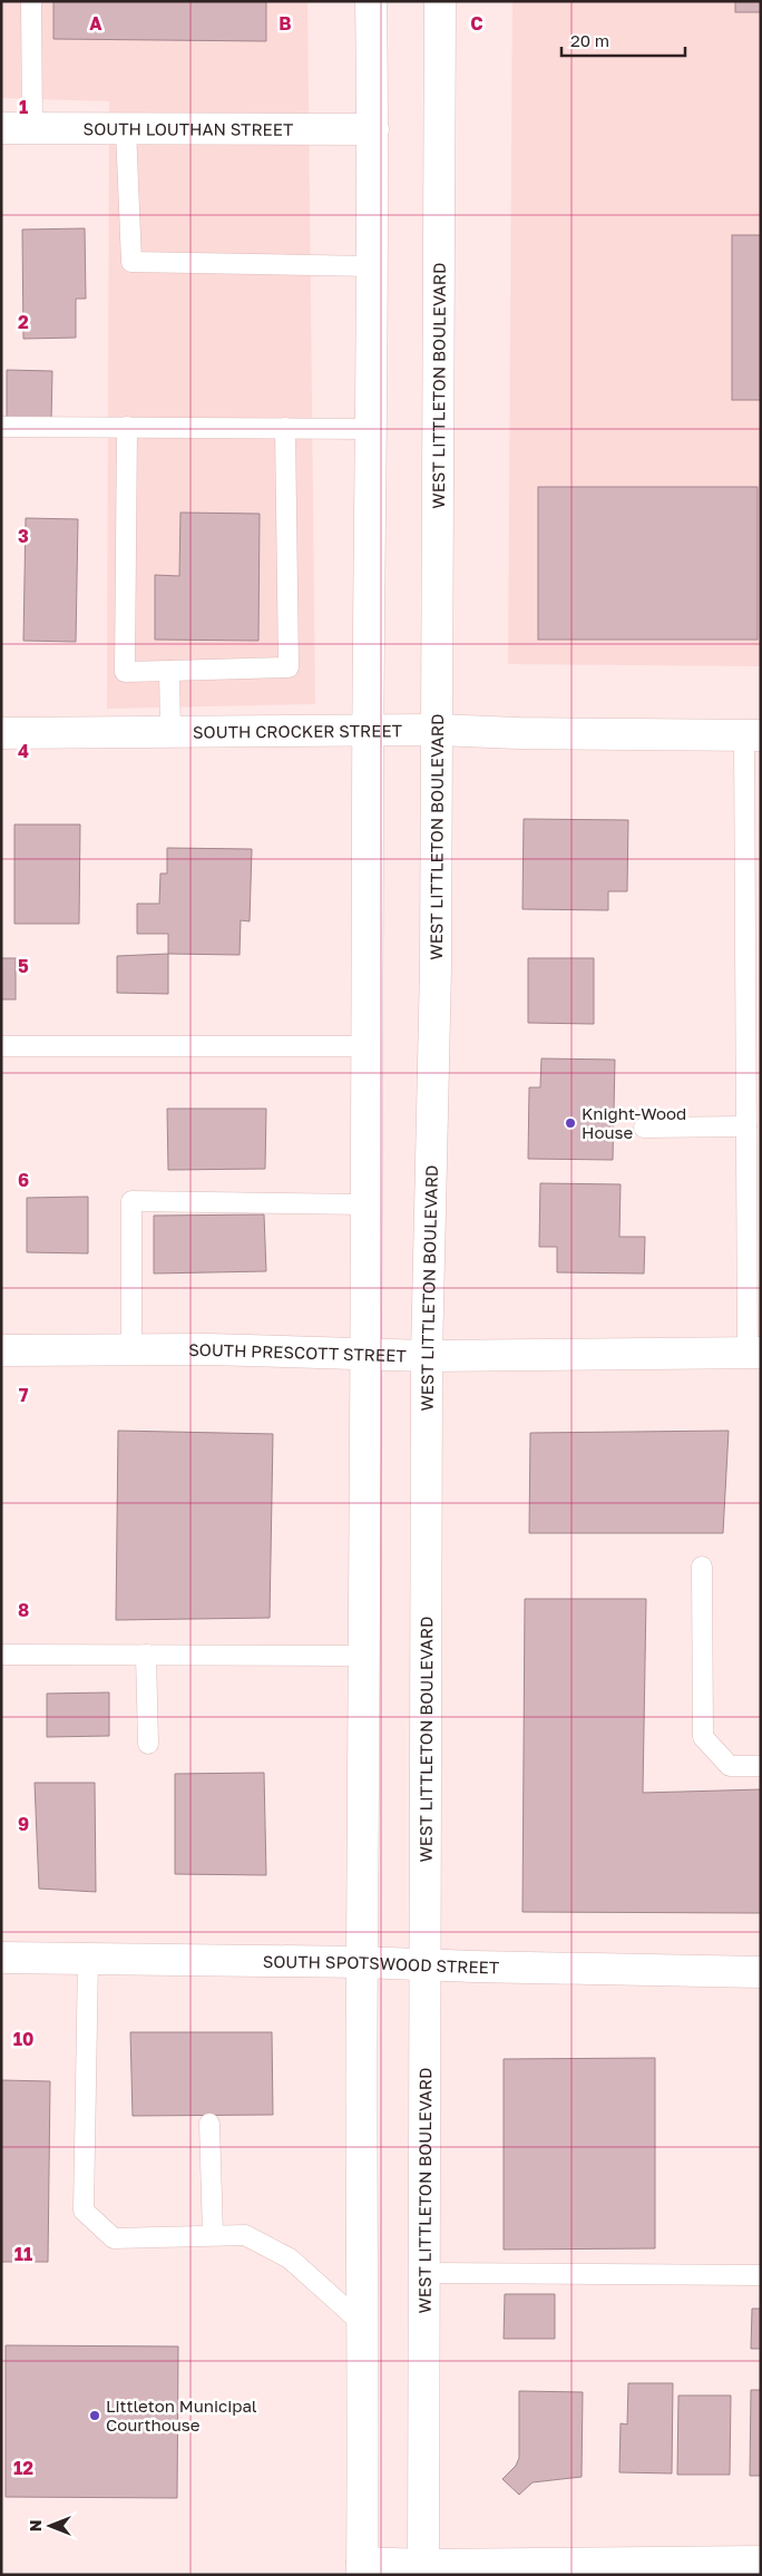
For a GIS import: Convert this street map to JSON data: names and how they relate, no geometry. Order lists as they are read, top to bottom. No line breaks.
{"streets":{"main road":["SOUTH LOUTHAN STREET","WEST LITTLETON BOULEVARD","SOUTH CROCKER STREET","SOUTH PRESCOTT STREET","SOUTH SPOTSWOOD STREET"]},"crossings":[["WEST LITTLETON BOULEVARD","SOUTH CROCKER STREET"],["WEST LITTLETON BOULEVARD","SOUTH PRESCOTT STREET"],["WEST LITTLETON BOULEVARD","SOUTH SPOTSWOOD STREET"]],"places":["Knight-Wood House","Littleton Municipal Courthouse"],"scale_bar":"20 m","north":"left","grid":{"columns":["A","B","C"],"rows":["1","2","3","4","5","6","7","8","9","10","11","12"]}}
